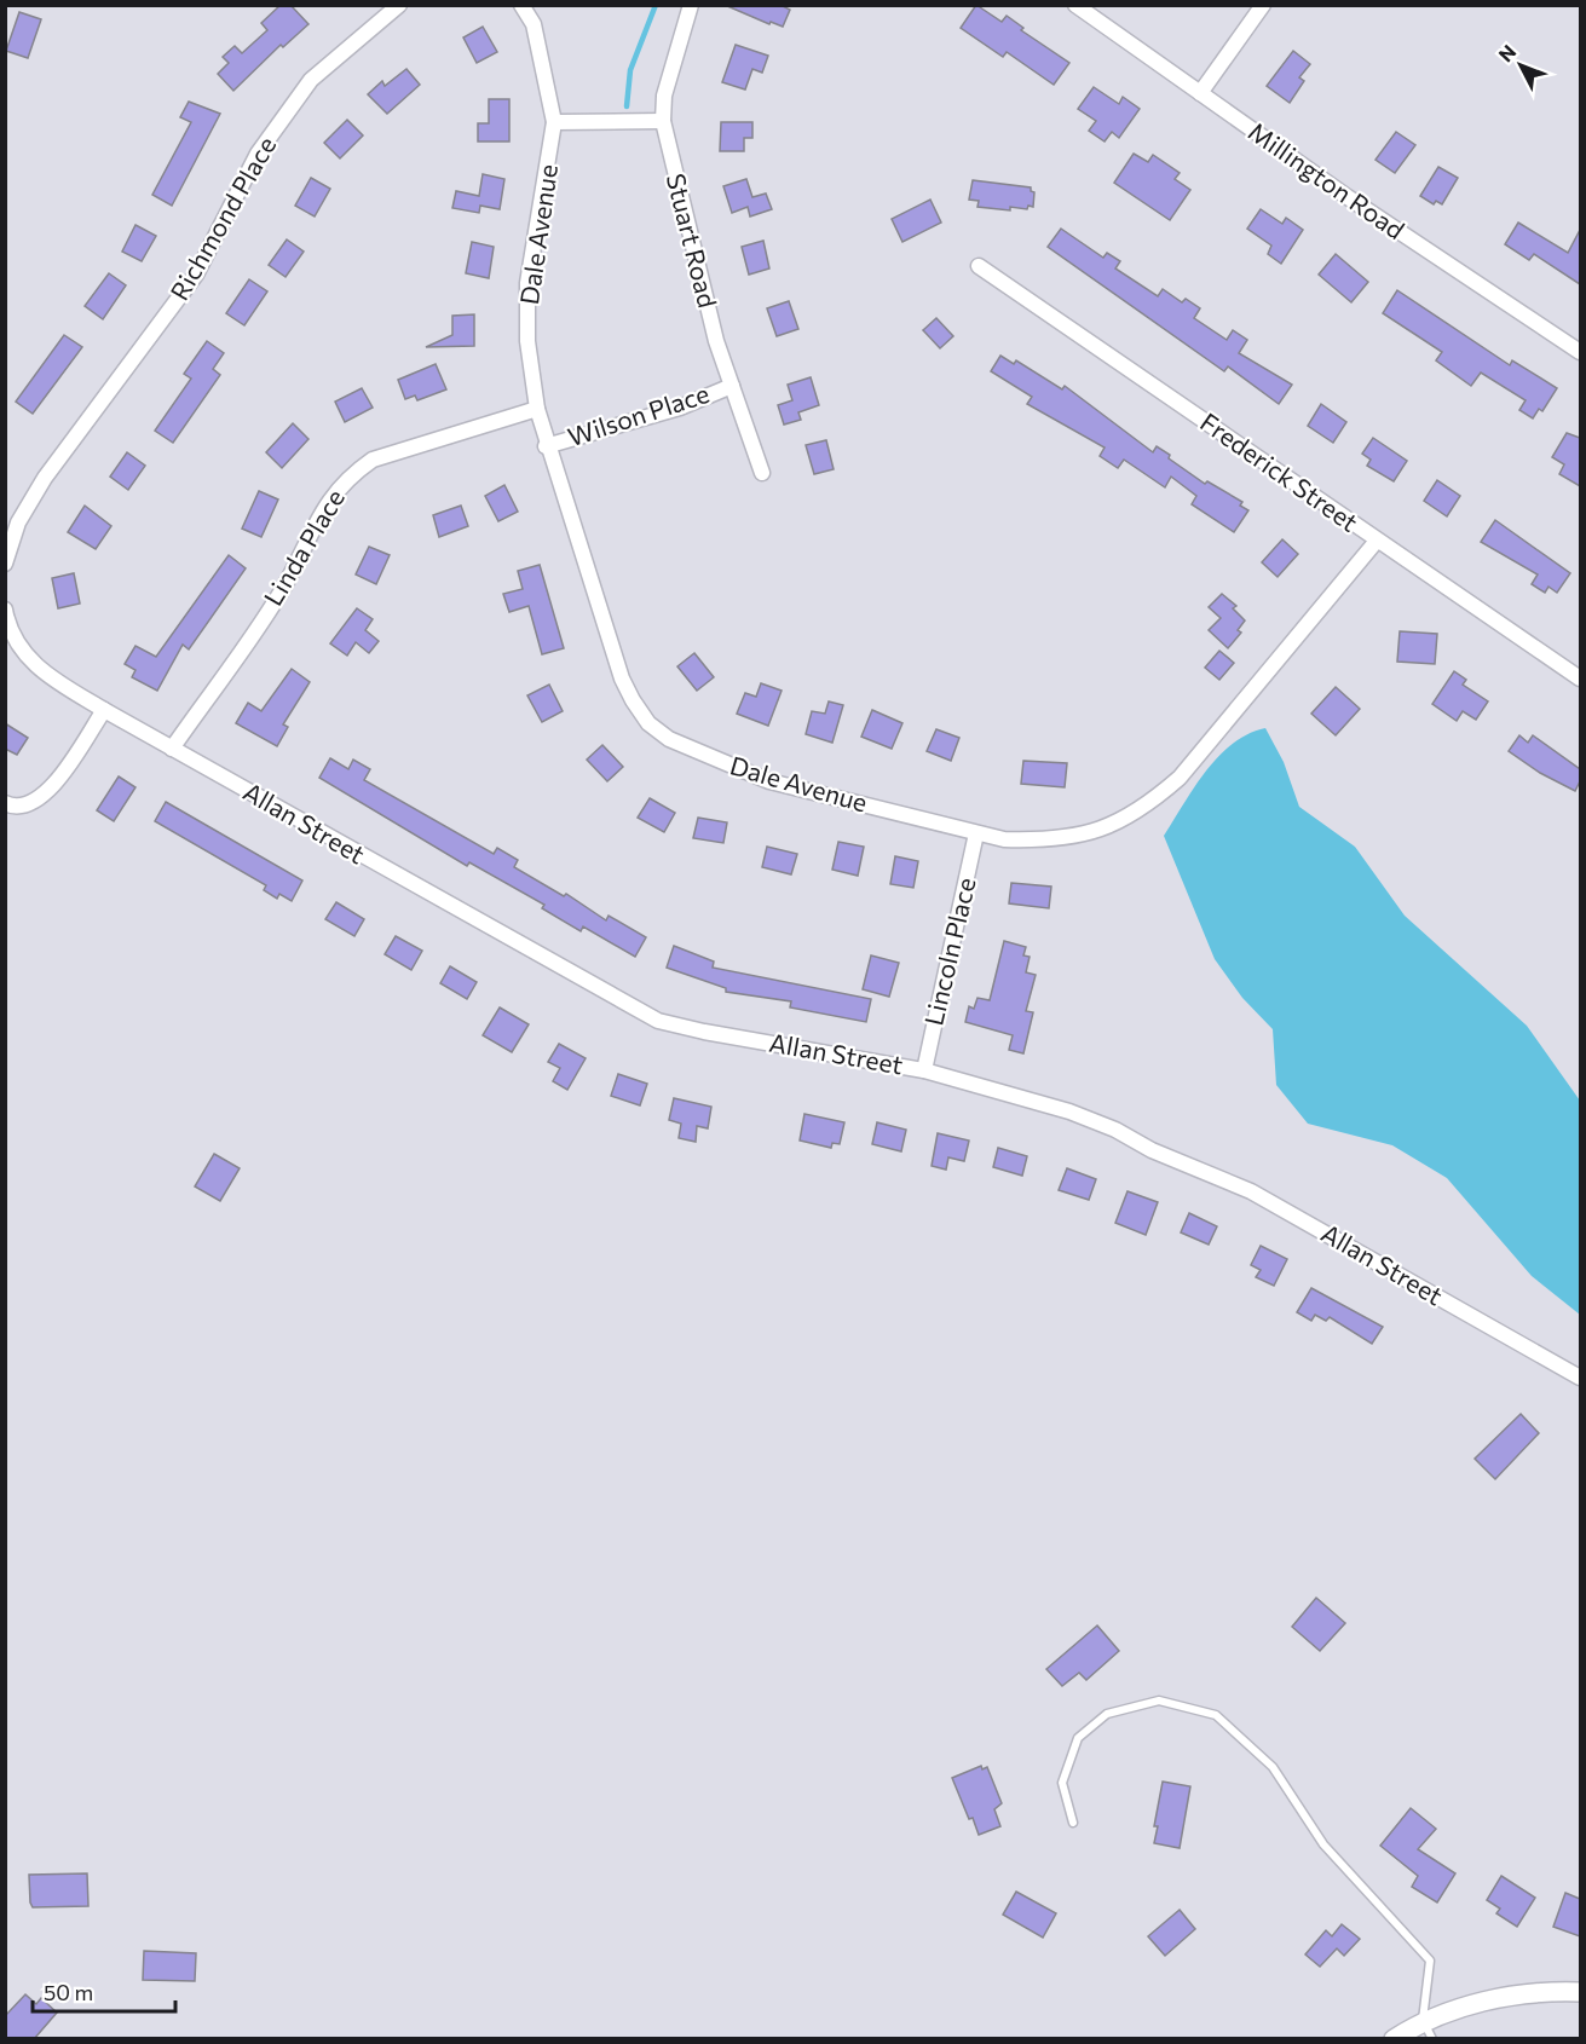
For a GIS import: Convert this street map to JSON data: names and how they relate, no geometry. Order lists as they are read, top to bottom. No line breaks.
{"streets":{"street":["Millington Road","Richmond Place","Dale Avenue","Stuart Road","Wilson Place","Frederick Street","Linda Place","Allan Street","Lincoln Place"]},"crossings":[["Dale Avenue","Wilson Place"],["Dale Avenue","Frederick Street"],["Dale Avenue","Linda Place"],["Dale Avenue","Lincoln Place"],["Stuart Road","Wilson Place"],["Linda Place","Allan Street"],["Allan Street","Lincoln Place"]],"scale_bar":"50 m","north":"top left"}
